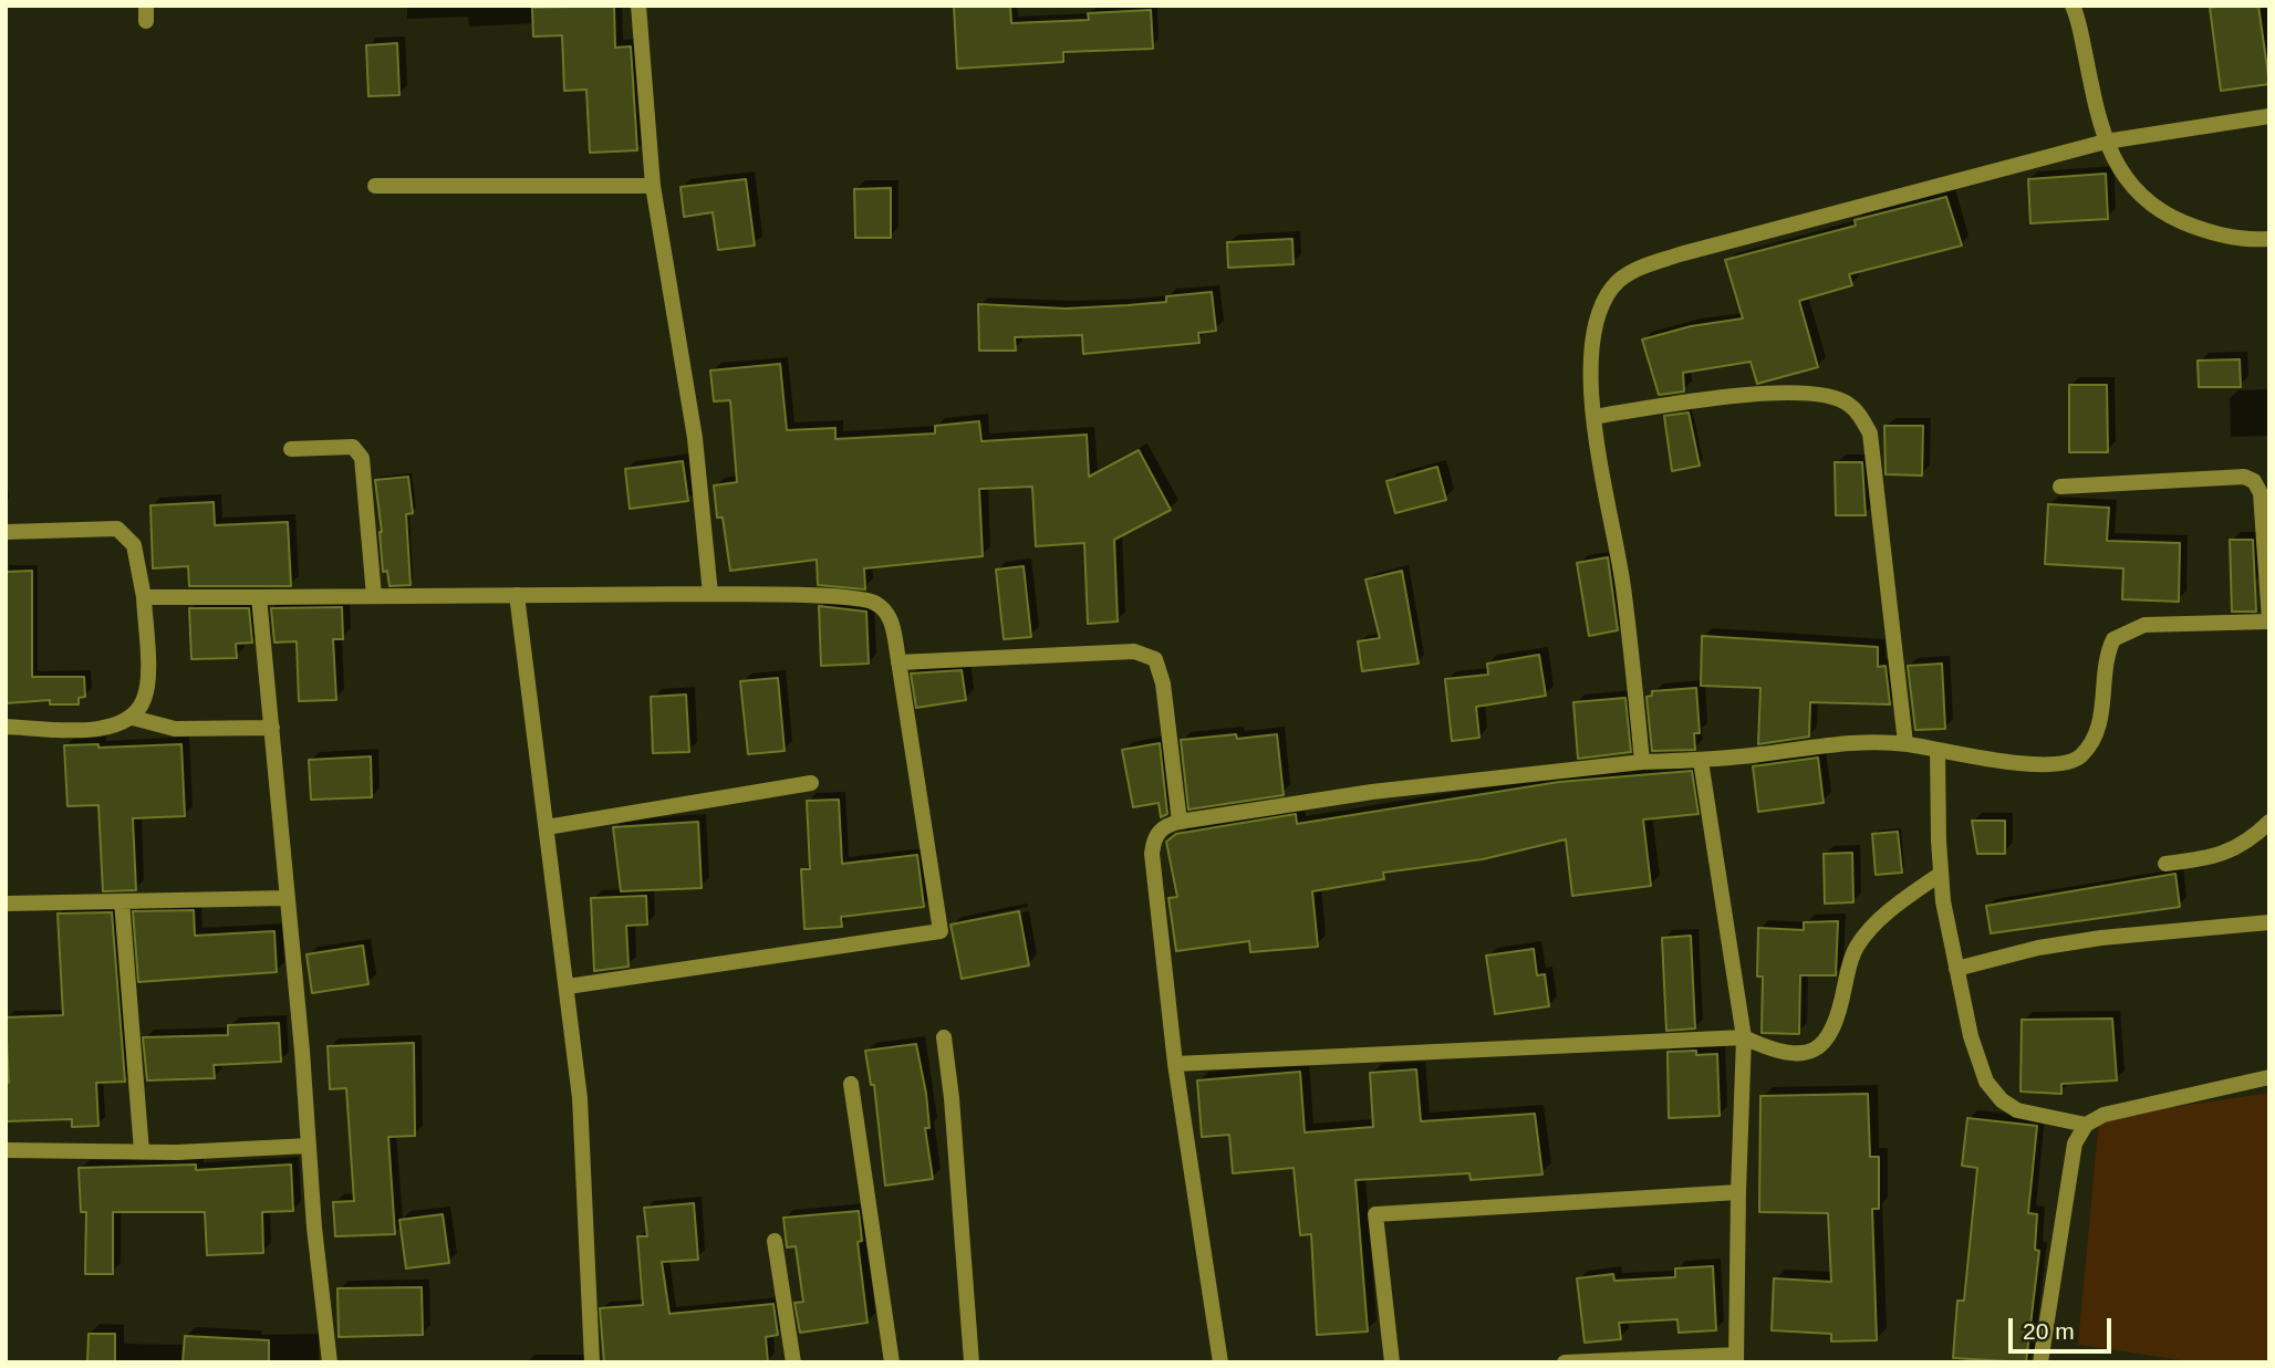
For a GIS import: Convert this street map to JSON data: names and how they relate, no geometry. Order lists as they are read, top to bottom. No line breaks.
{"scale_bar":"20 m"}
